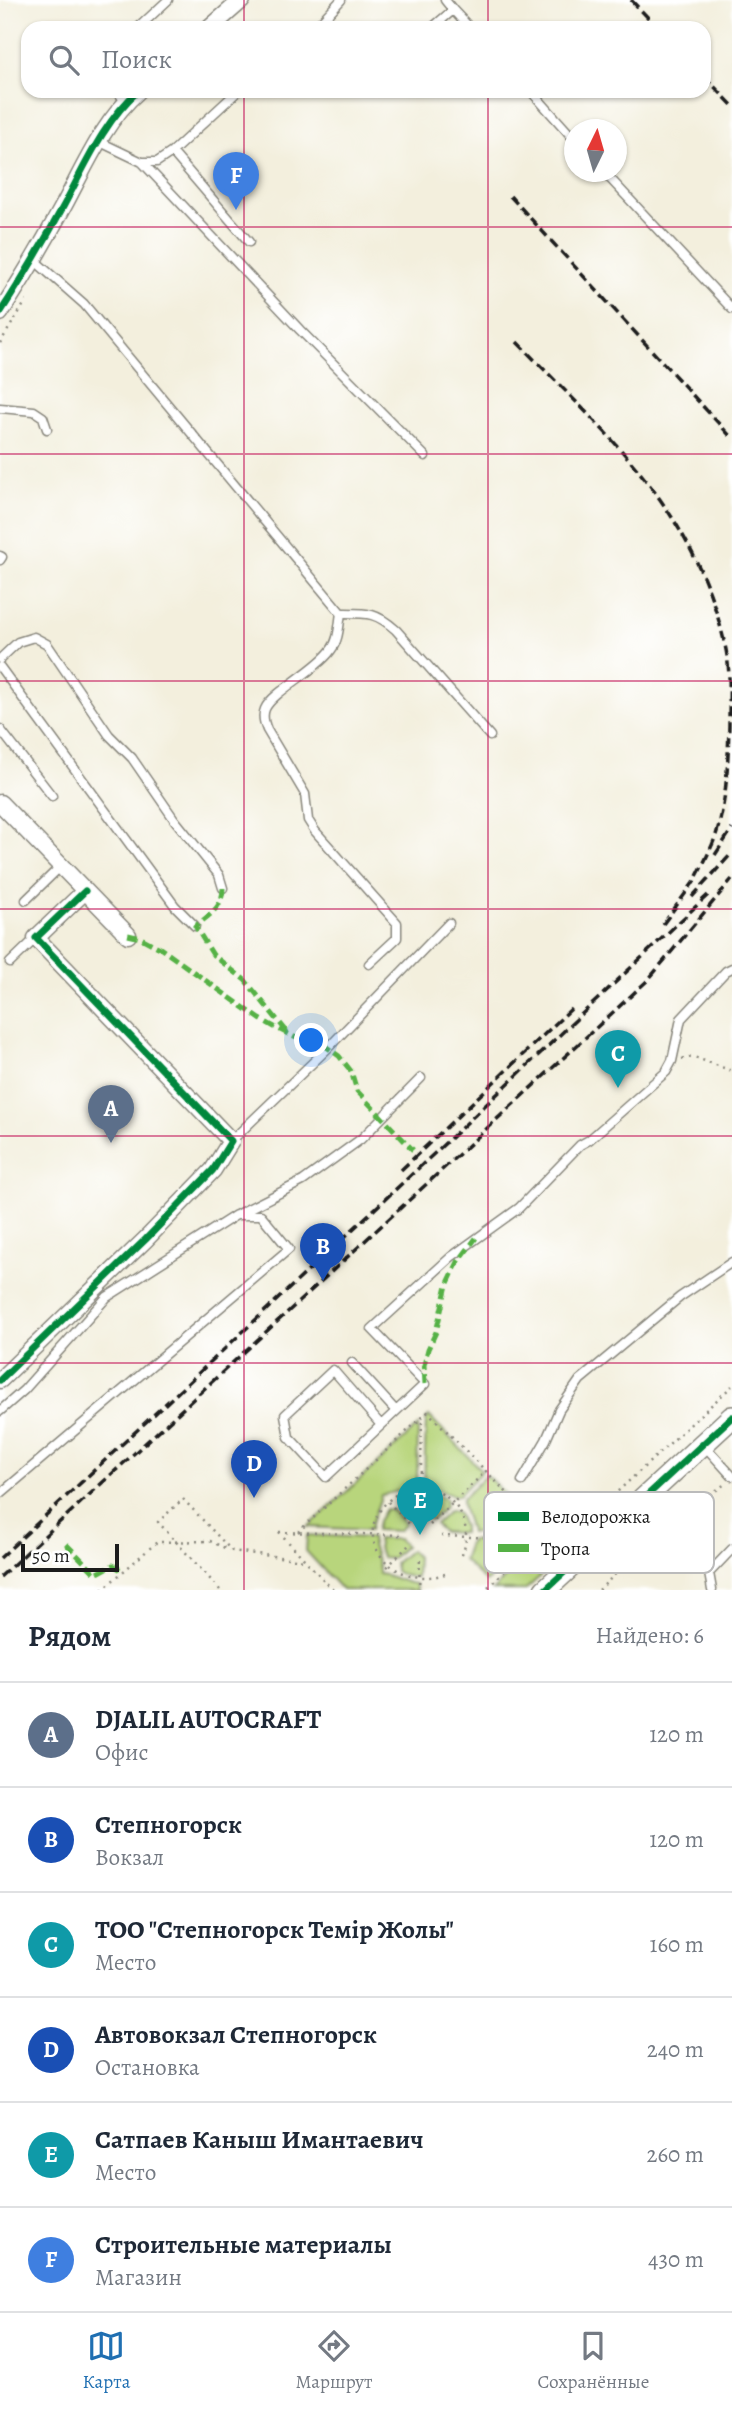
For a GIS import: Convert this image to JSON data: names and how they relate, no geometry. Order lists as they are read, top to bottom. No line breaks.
{"legend":["Велодорожка","Тропа"],"scale_bar":"50 m","north":"top","page":{"search":"Поиск","pins":["F","C","A","B","D","E"],"scale":"50 m","heading":["Рядом","Найдено: 6"],"list":[{"mark":"A","name":"DJALIL AUTOCRAFT","note":"Офис","value":"120 m"},{"mark":"B","name":"Степногорск","note":"Вокзал","value":"120 m"},{"mark":"C","name":"ТОО \"Степногорск Темiр Жолы\"","note":"Место","value":"160 m"},{"mark":"D","name":"Автовокзал Степногорск","note":"Остановка","value":"240 m"},{"mark":"E","name":"Сатпаев Каныш Имантаевич","note":"Место","value":"260 m"},{"mark":"F","name":"Строительные материалы","note":"Магазин","value":"430 m"}],"nav":["Карта","Маршрут","Сохранённые"]}}
